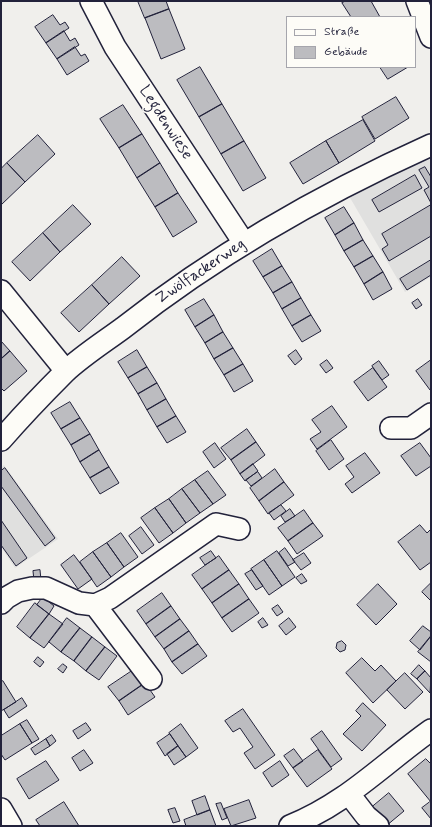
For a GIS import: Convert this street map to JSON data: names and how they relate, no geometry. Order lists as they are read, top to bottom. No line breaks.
{"streets":{"street":["Legdenwiese","Zwölfackerweg"]},"crossings":[["Legdenwiese","Zwölfackerweg"]],"legend":["Straße","Gebäude"]}
